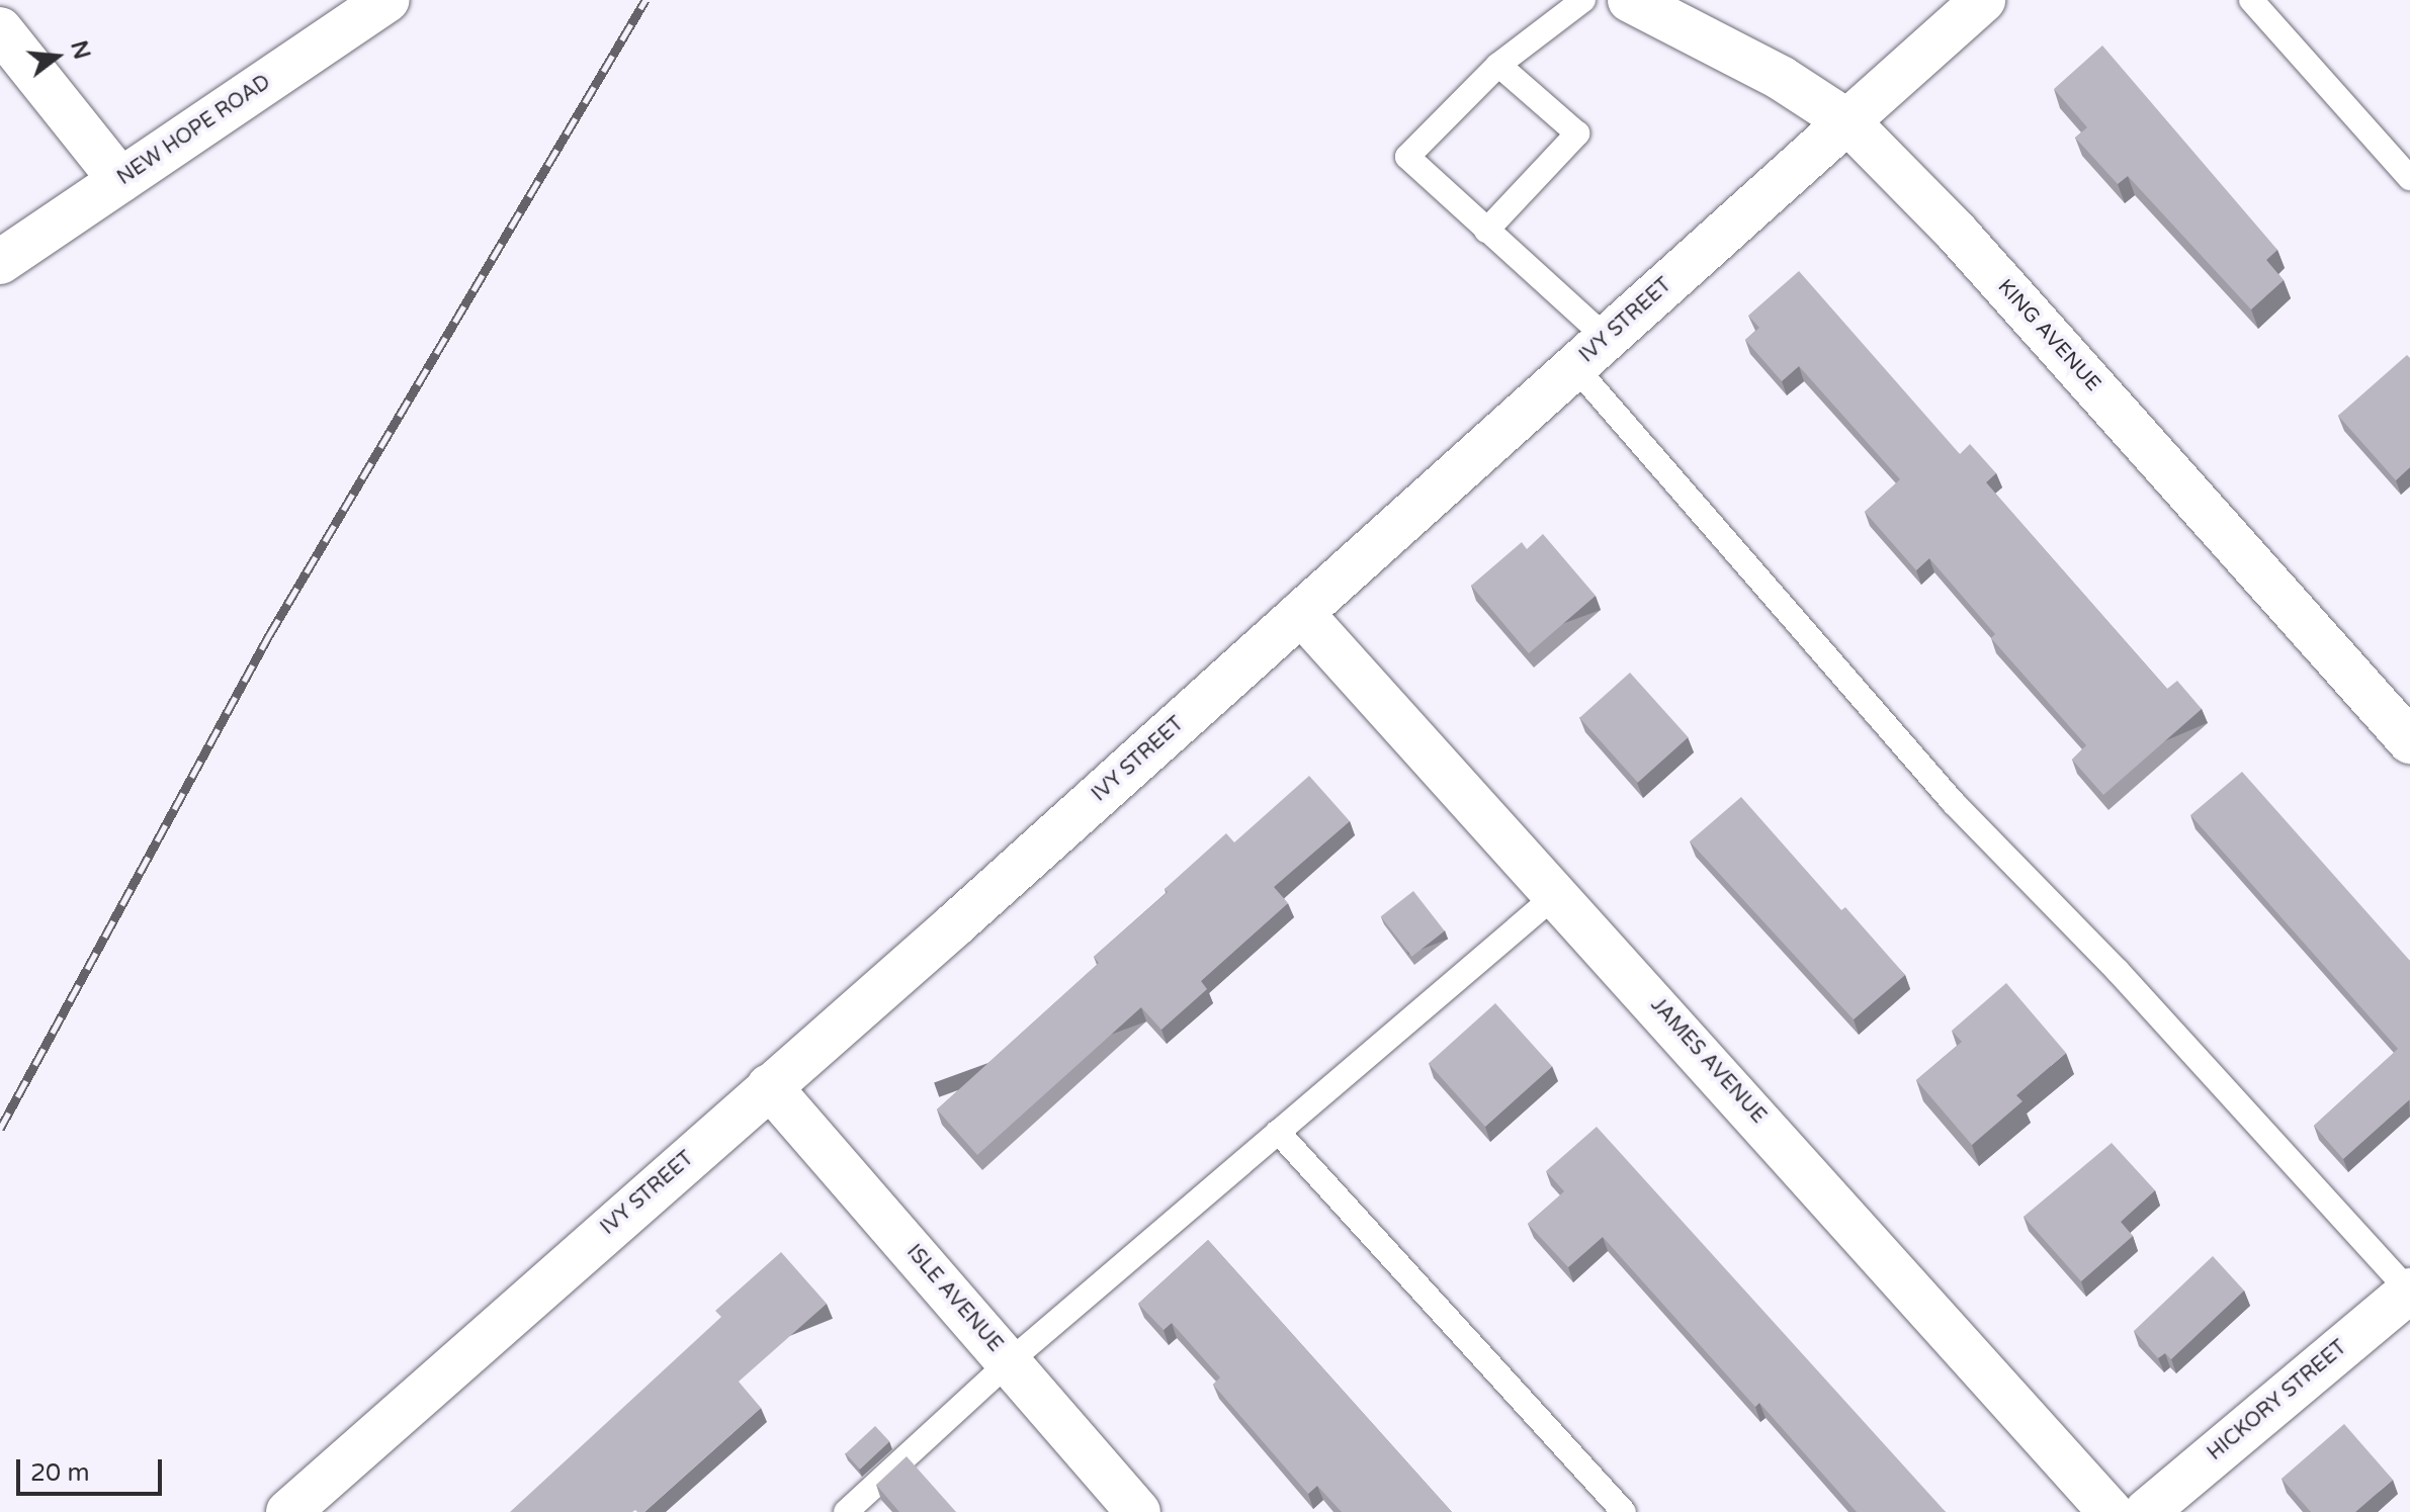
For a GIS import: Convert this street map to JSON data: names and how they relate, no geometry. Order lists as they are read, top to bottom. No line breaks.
{"streets":{"street":["NEW HOPE ROAD","IVY STREET","KING AVENUE","JAMES AVENUE","ISLE AVENUE","HICKORY STREET"]},"crossings":[["IVY STREET","KING AVENUE"],["IVY STREET","JAMES AVENUE"],["IVY STREET","ISLE AVENUE"]],"scale_bar":"20 m","north":"right"}
